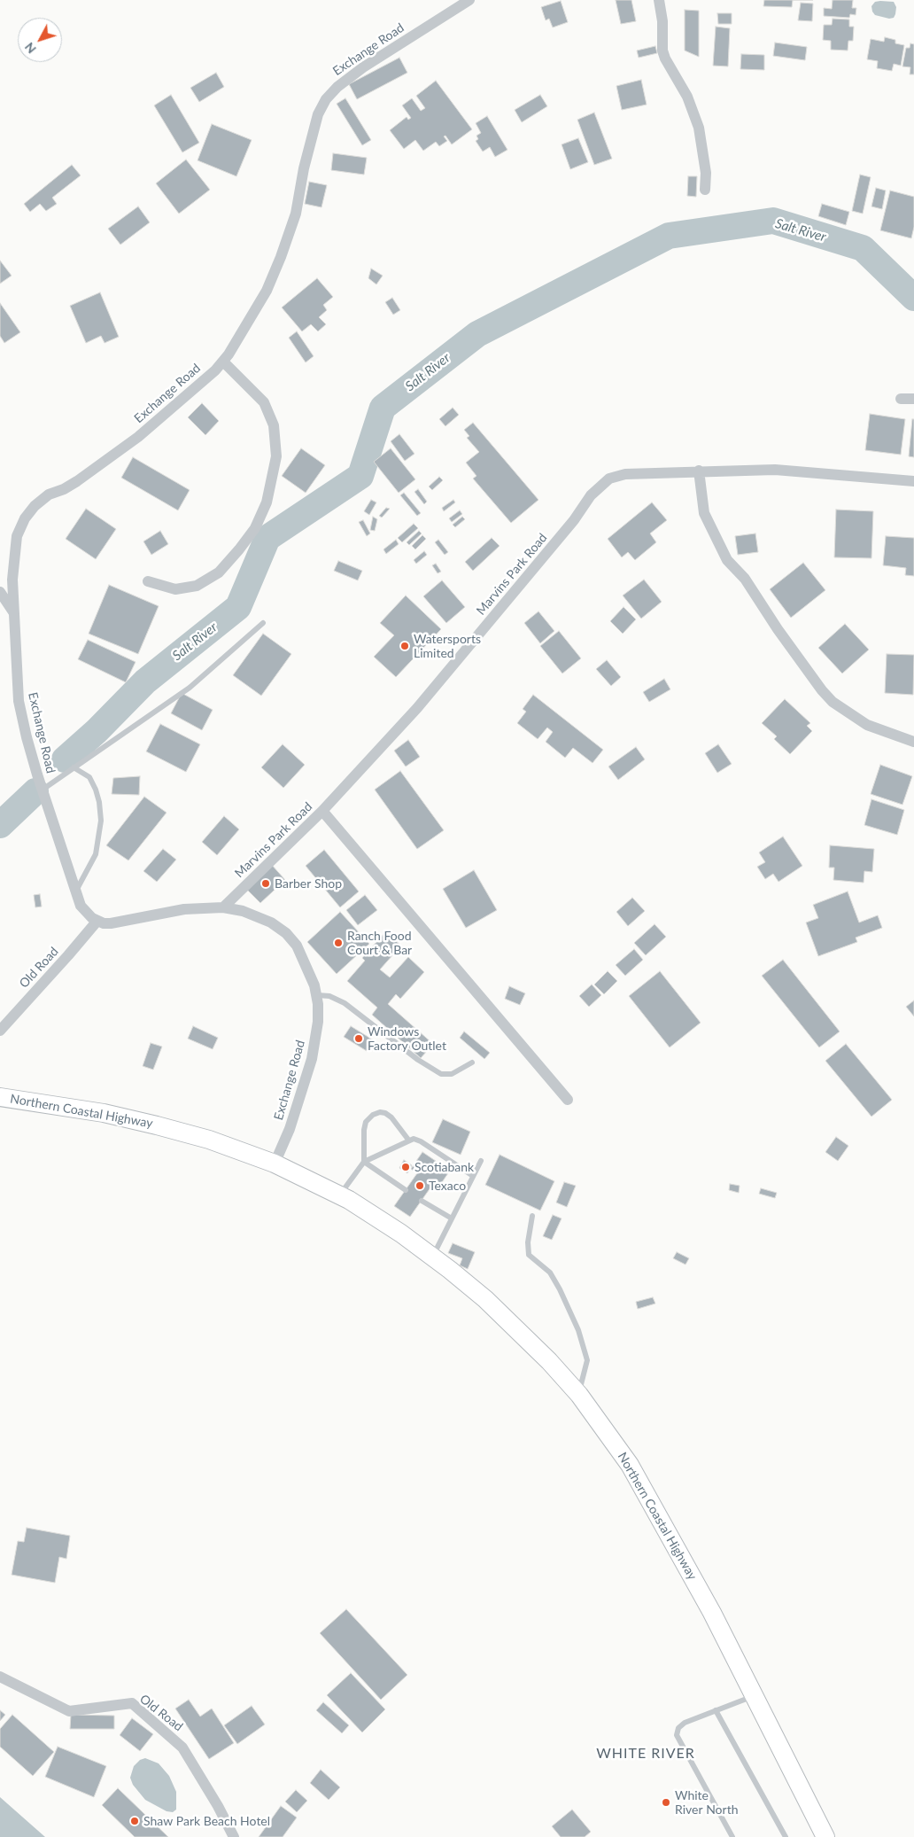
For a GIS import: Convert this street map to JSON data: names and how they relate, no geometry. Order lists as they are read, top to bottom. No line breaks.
{"streets":{"main road":["Northern Coastal Highway"],"street":["Exchange Road","Marvins Park Road","Old Road"]},"crossings":[["Exchange Road","Marvins Park Road"],["Exchange Road","Old Road"],["Exchange Road","Northern Coastal Highway"]],"districts":["WHITE RIVER"],"water":["Salt River"],"places":["Watersports Limited","Barber Shop","Ranch Food Court & Bar","Windows Factory Outlet","Scotiabank","Texaco","White River North","Shaw Park Beach Hotel"],"north":"bottom left"}
